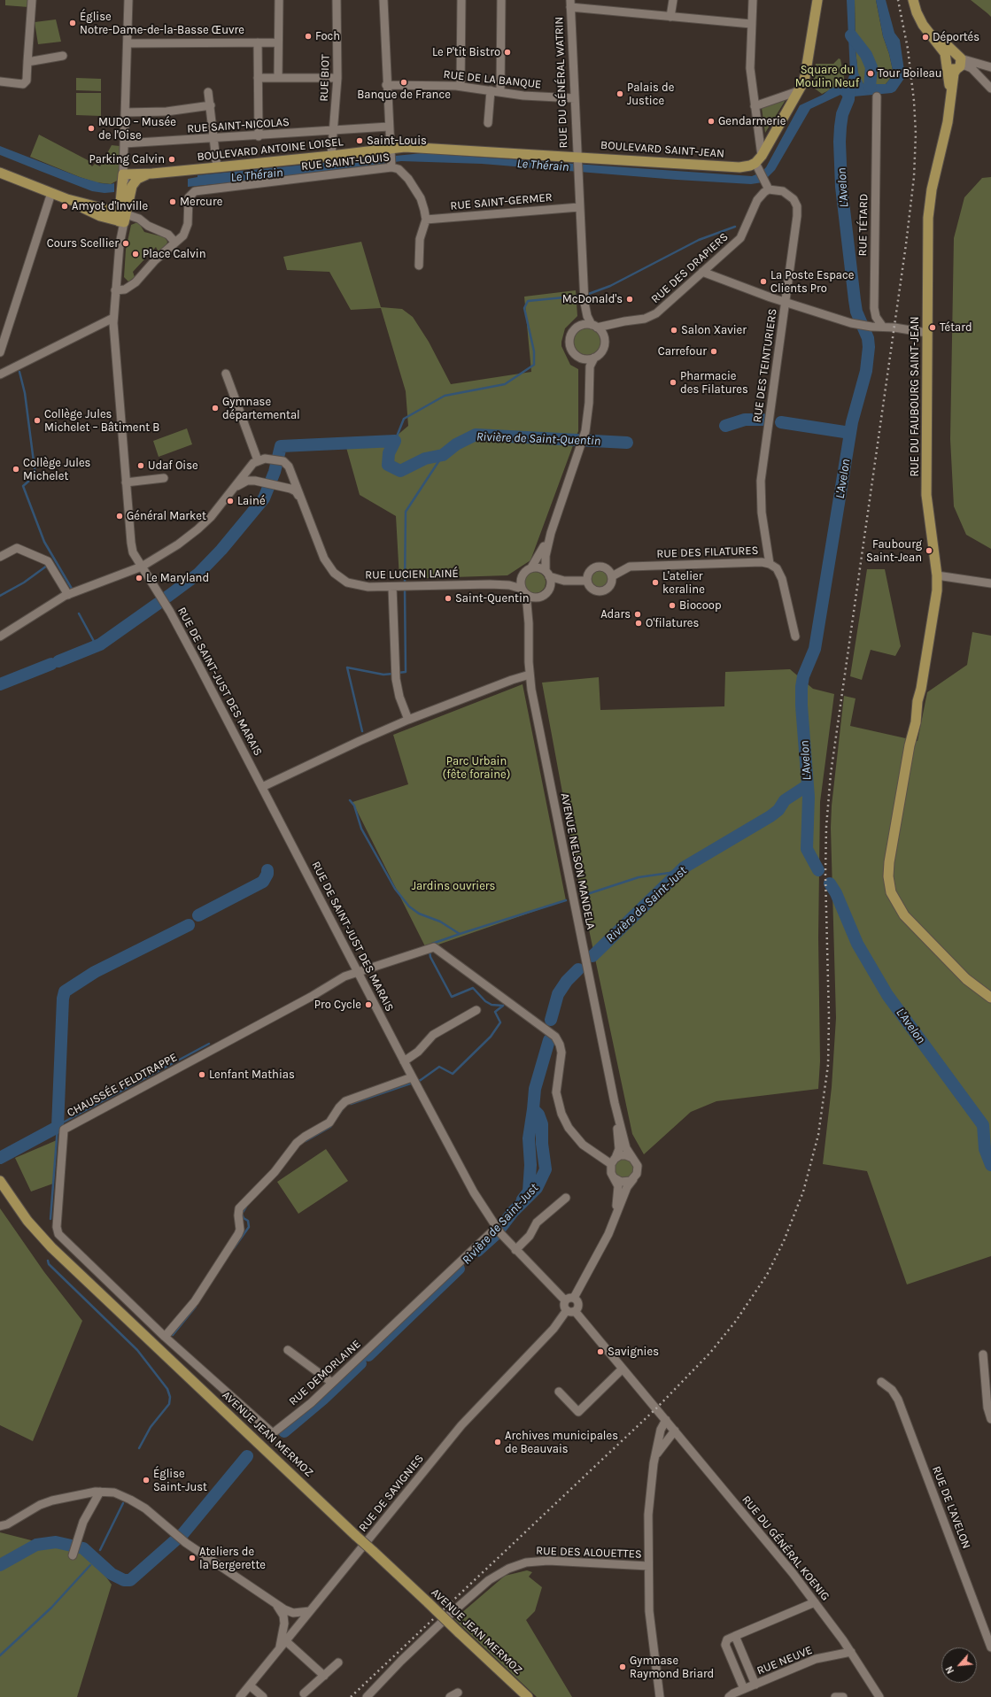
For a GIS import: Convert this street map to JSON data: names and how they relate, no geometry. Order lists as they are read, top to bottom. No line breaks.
{"streets":{"main road":["BOULEVARD ANTOINE LOISEL","BOULEVARD SAINT-JEAN","RUE DU FAUBOURG SAINT-JEAN","AVENUE JEAN MERMOZ"],"street":["RUE BIOT","RUE DE LA BANQUE","RUE DU GÉNÉRAL WATRIN","RUE SAINT-NICOLAS","RUE SAINT-LOUIS","RUE SAINT-GERMER","RUE TÉTARD","RUE DES DRAPIERS","RUE DES TEINTURIERS","RUE DES FILATURES","RUE LUCIEN LAINÉ","RUE DE SAINT-JUST DES MARAIS","AVENUE NELSON MANDELA","CHAUSSÉE FELDTRAPPE","RUE DEMORLAINE","RUE DE SAVIGNIES","RUE DE L'AVELON","RUE DU GÉNÉRAL KOENIG","RUE DES ALOUETTES","RUE NEUVE"]},"crossings":[["RUE BIOT","RUE SAINT-NICOLAS"],["RUE BIOT","BOULEVARD ANTOINE LOISEL"],["RUE DE LA BANQUE","RUE DU GÉNÉRAL WATRIN"],["RUE DU GÉNÉRAL WATRIN","BOULEVARD SAINT-JEAN"],["BOULEVARD ANTOINE LOISEL","BOULEVARD SAINT-JEAN"],["BOULEVARD ANTOINE LOISEL","RUE DE SAINT-JUST DES MARAIS"],["RUE SAINT-LOUIS","RUE SAINT-GERMER"],["RUE DES DRAPIERS","RUE DES TEINTURIERS"],["RUE DES TEINTURIERS","RUE DES FILATURES"],["RUE LUCIEN LAINÉ","RUE DE SAINT-JUST DES MARAIS"],["RUE LUCIEN LAINÉ","AVENUE NELSON MANDELA"],["RUE DE SAINT-JUST DES MARAIS","CHAUSSÉE FELDTRAPPE"],["RUE DE SAINT-JUST DES MARAIS","RUE DEMORLAINE"],["RUE DE SAINT-JUST DES MARAIS","RUE DE SAVIGNIES"],["CHAUSSÉE FELDTRAPPE","RUE DEMORLAINE"],["RUE DU GÉNÉRAL KOENIG","RUE NEUVE"]],"water":["Le Thérain","L'Avelon","Rivière de Saint-Quentin","Rivière de Saint-Just"],"parks":["Square du Moulin Neuf","Parc Urbain (fête foraine)","Jardins ouvriers"],"places":["Église Notre-Dame-de-la-Basse Œuvre","Foch","Déportés","Le P'tit Bistro","Tour Boileau","Banque de France","Palais de Justice","Gendarmerie","MUDO – Musée de l'Oise","Saint-Louis","Parking Calvin","Mercure","Amyot d'Inville","Cours Scellier","Place Calvin","La Poste Espace Clients Pro","McDonald's","Tétard","Salon Xavier","Carrefour","Pharmacie des Filatures","Gymnase départemental","Collège Jules Michelet – Bâtiment B","Udaf Oise","Collège Jules Michelet","Lainé","Général Market","Faubourg Saint-Jean","Le Maryland","L'atelier keraline","Saint-Quentin","Biocoop","Adars","O'filatures","Pro Cycle","Lenfant Mathias","Savignies","Archives municipales de Beauvais","Église Saint-Just","Ateliers de la Bergerette","Gymnase Raymond Briard"],"north":"bottom left"}
